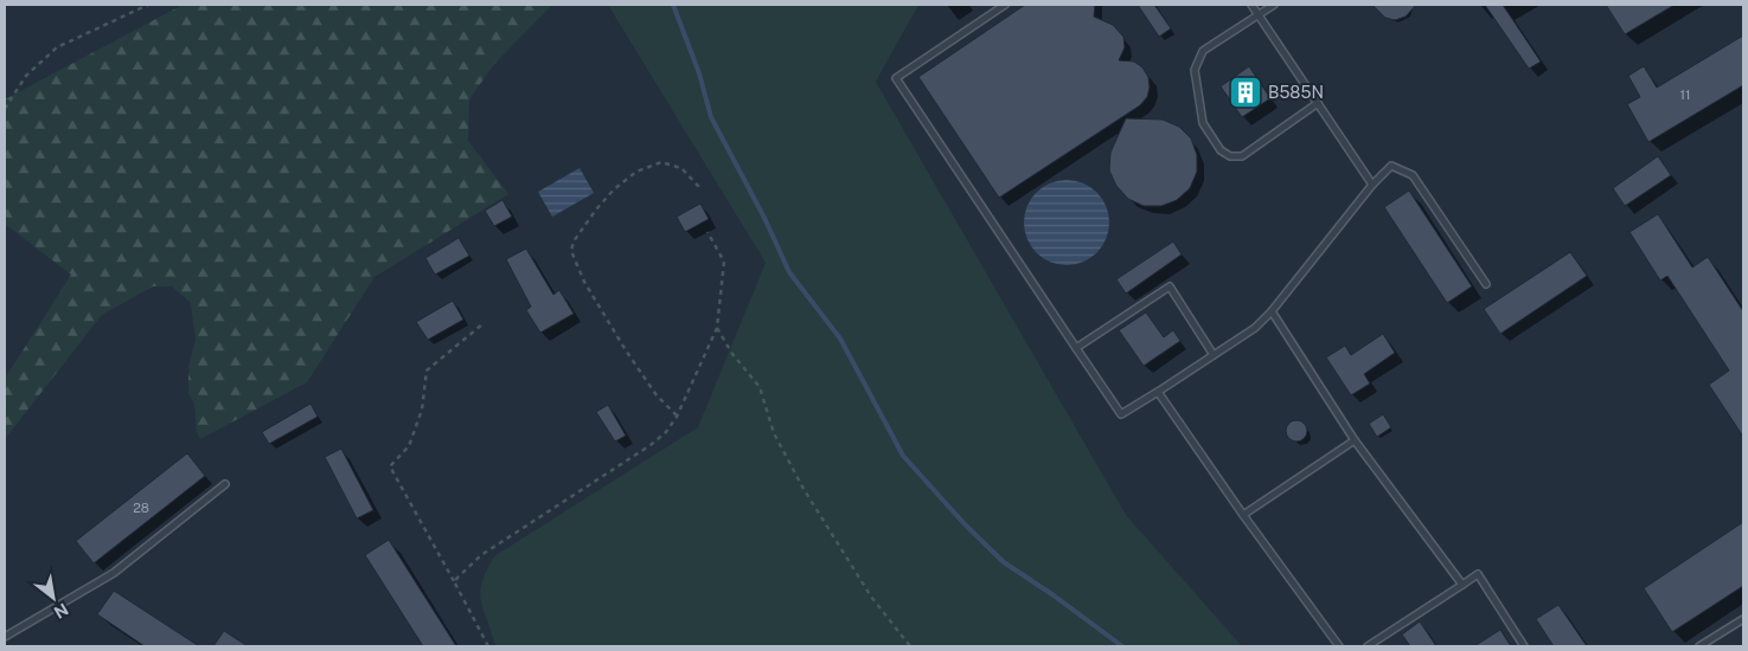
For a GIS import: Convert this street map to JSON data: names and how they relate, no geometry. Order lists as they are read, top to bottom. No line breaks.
{"places":{"building":["B585N"]},"house_numbers":["11","28"],"north":"bottom right"}
